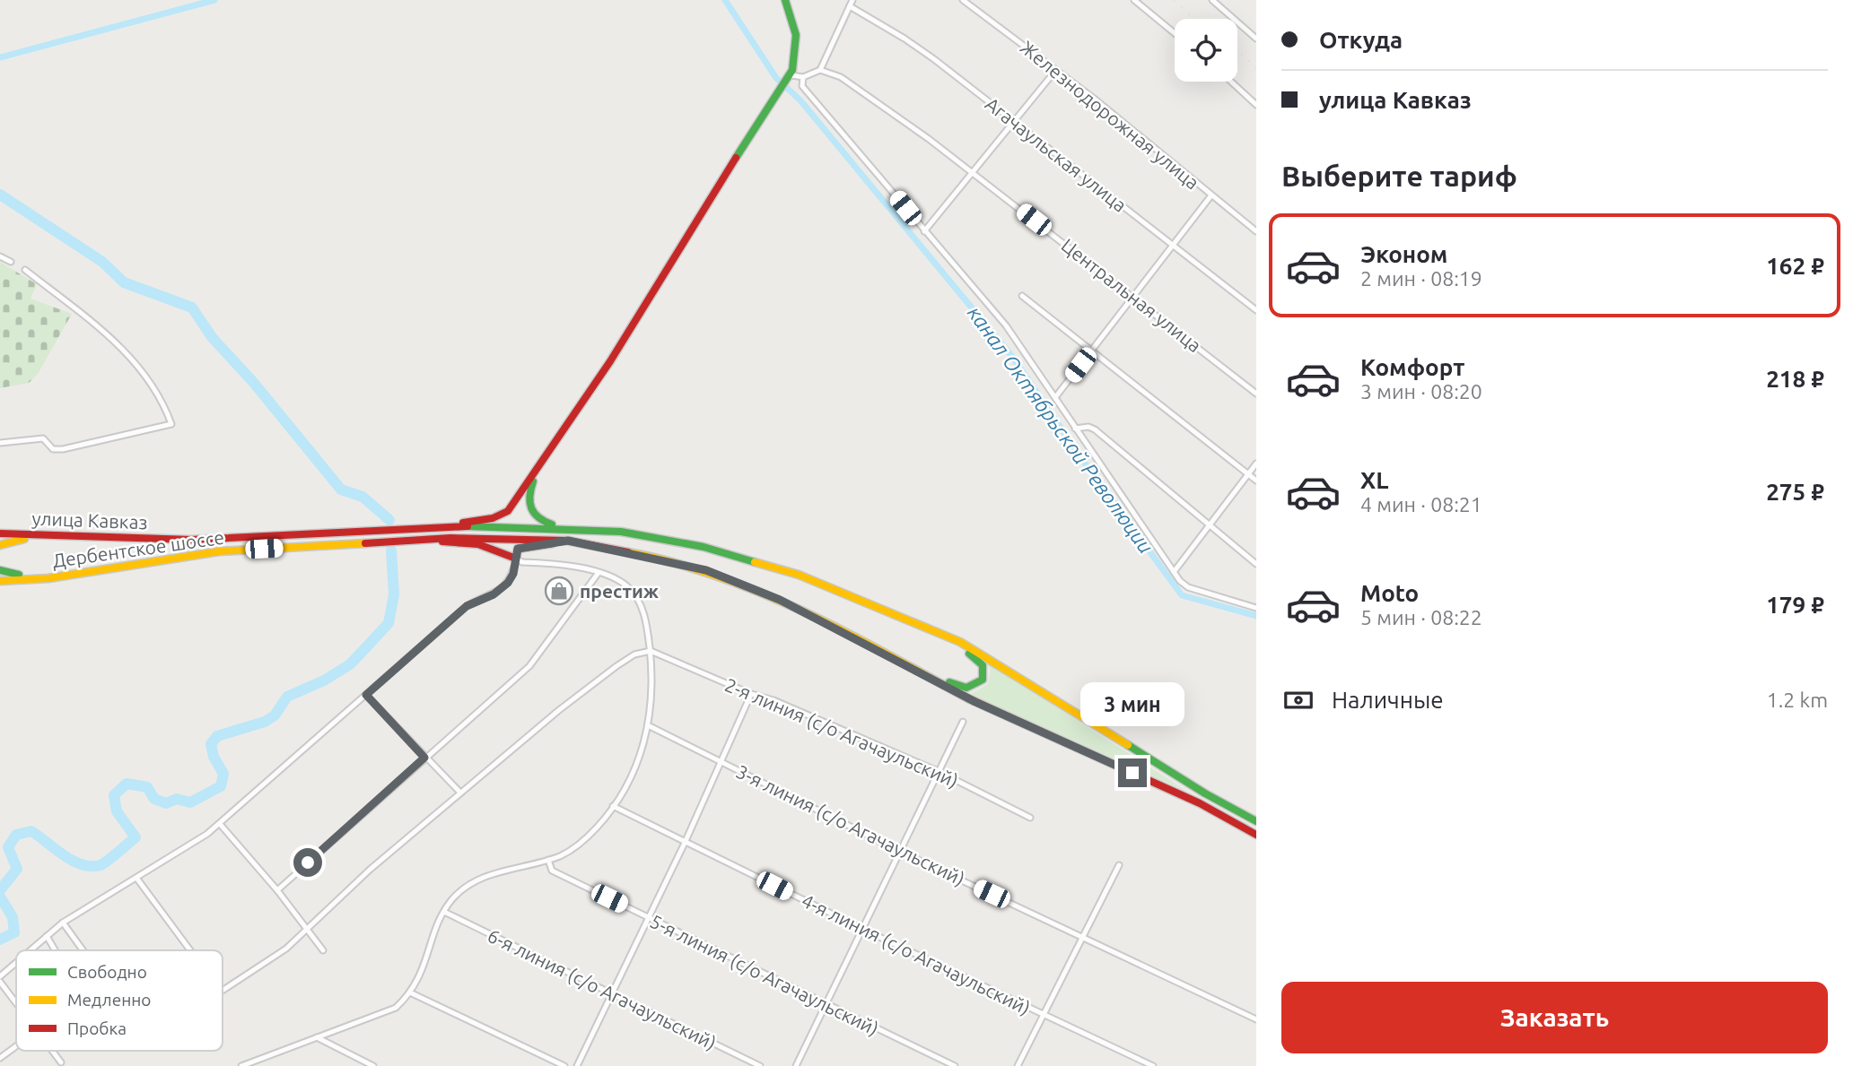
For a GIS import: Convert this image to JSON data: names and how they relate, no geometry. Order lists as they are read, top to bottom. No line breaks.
{"streets":{"main road":["улица Кавказ","Дербентское шоссе"],"street":["Железнодорожная улица","Агачаульская улица","Центральная улица","2-я линия (с/о Агачаульский)","3-я линия (с/о Агачаульский)","4-я линия (с/о Агачаульский)","5-я линия (с/о Агачаульский)","6-я линия (с/о Агачаульский)"]},"water":["канал Октябрьской Революции"],"places":{"shop":["престиж"]},"legend":["Свободно","Медленно","Пробка"],"page":{"banner":["Откуда","улица Кавказ"],"heading":"Выберите тариф","list":[{"name":"Эконом","note":"2 мин · 08:19","value":"162 ₽"},{"name":"Комфорт","note":"3 мин · 08:20","value":"218 ₽"},{"name":"XL","note":"4 мин · 08:21","value":"275 ₽"},{"name":"Moto","note":"5 мин · 08:22","value":"179 ₽"}],"pay":["Наличные","1.2 km"],"bubble":"3 мин","buttons":"Заказать"}}
